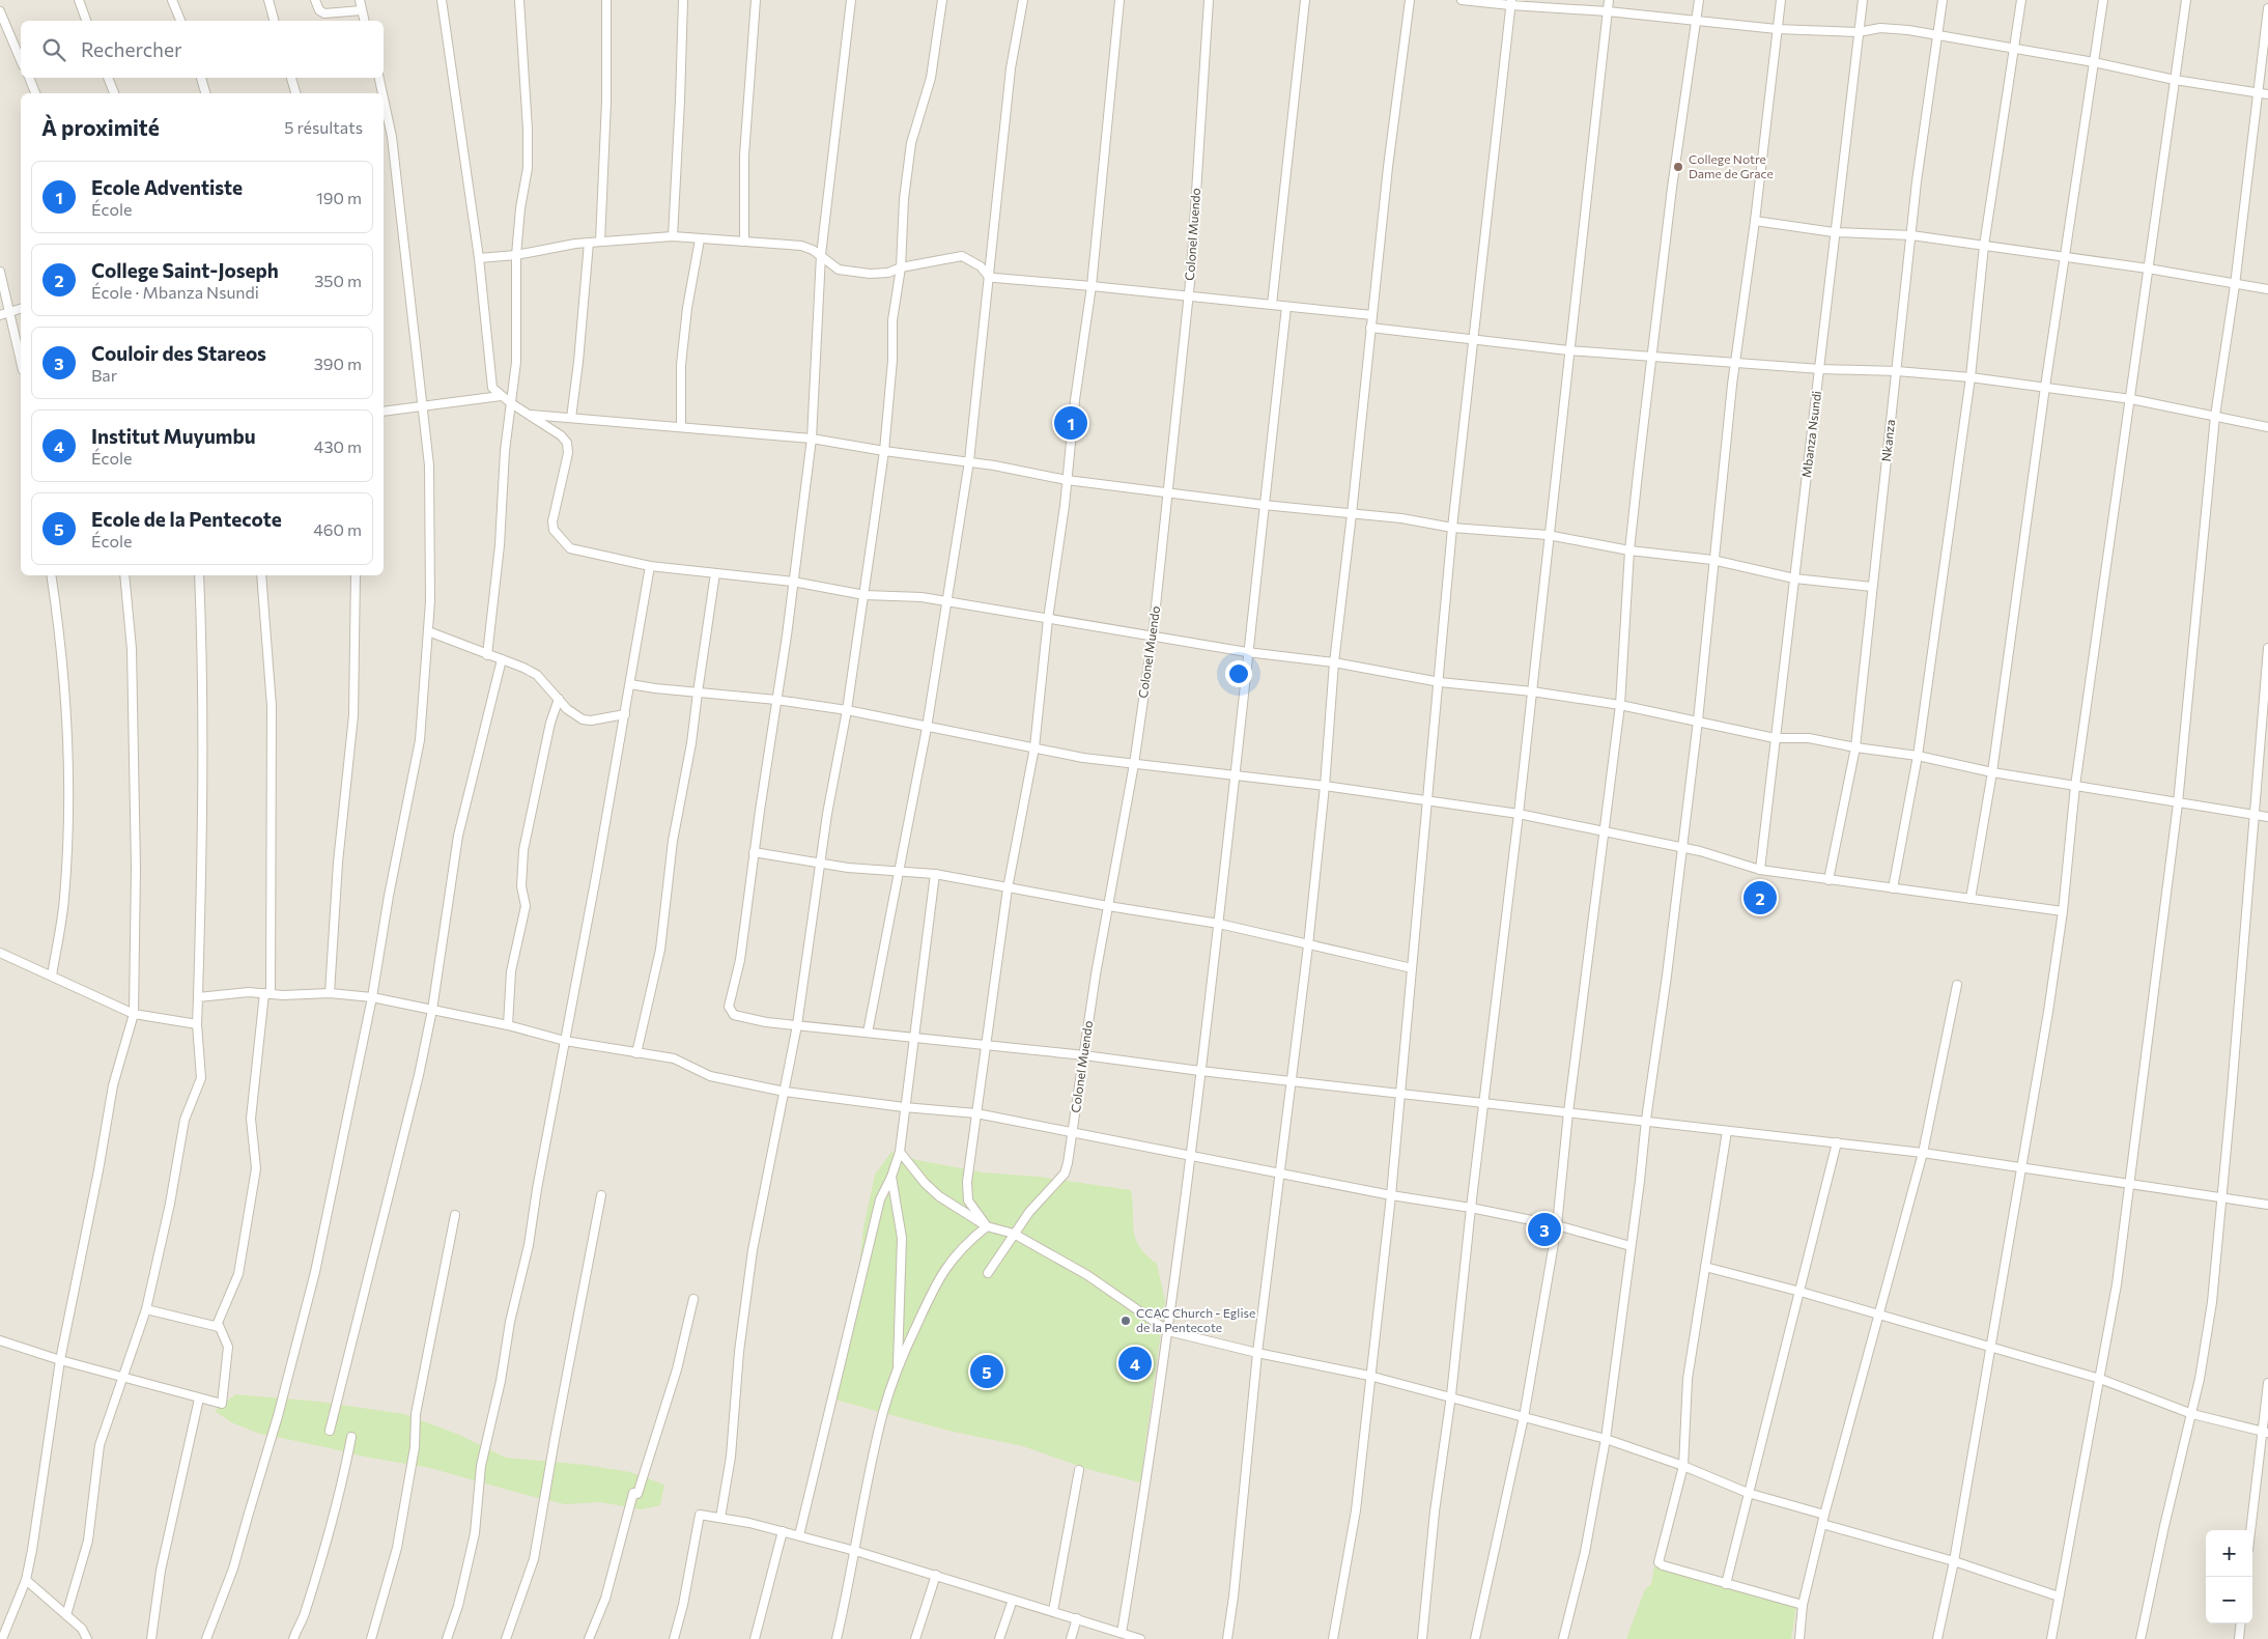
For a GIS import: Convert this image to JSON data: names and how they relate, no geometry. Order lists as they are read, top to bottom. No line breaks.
{"streets":{"street":["Colonel Muendo","Mbanza Nsundi","Nkanza"]},"places":["College Notre Dame de Grace","CCAC Church - Eglise de la Pentecote"],"page":{"search":"Rechercher","heading":["À proximité","5 résultats"],"list":[{"mark":"1","name":"Ecole Adventiste","note":"École","value":"190 m"},{"mark":"2","name":"College Saint-Joseph","note":"École · Mbanza Nsundi","value":"350 m"},{"mark":"3","name":"Couloir des Stareos","note":"Bar","value":"390 m"},{"mark":"4","name":"Institut Muyumbu","note":"École","value":"430 m"},{"mark":"5","name":"Ecole de la Pentecote","note":"École","value":"460 m"}],"pins":["1","2","3","4","5"],"map_buttons":["+","−"]}}
